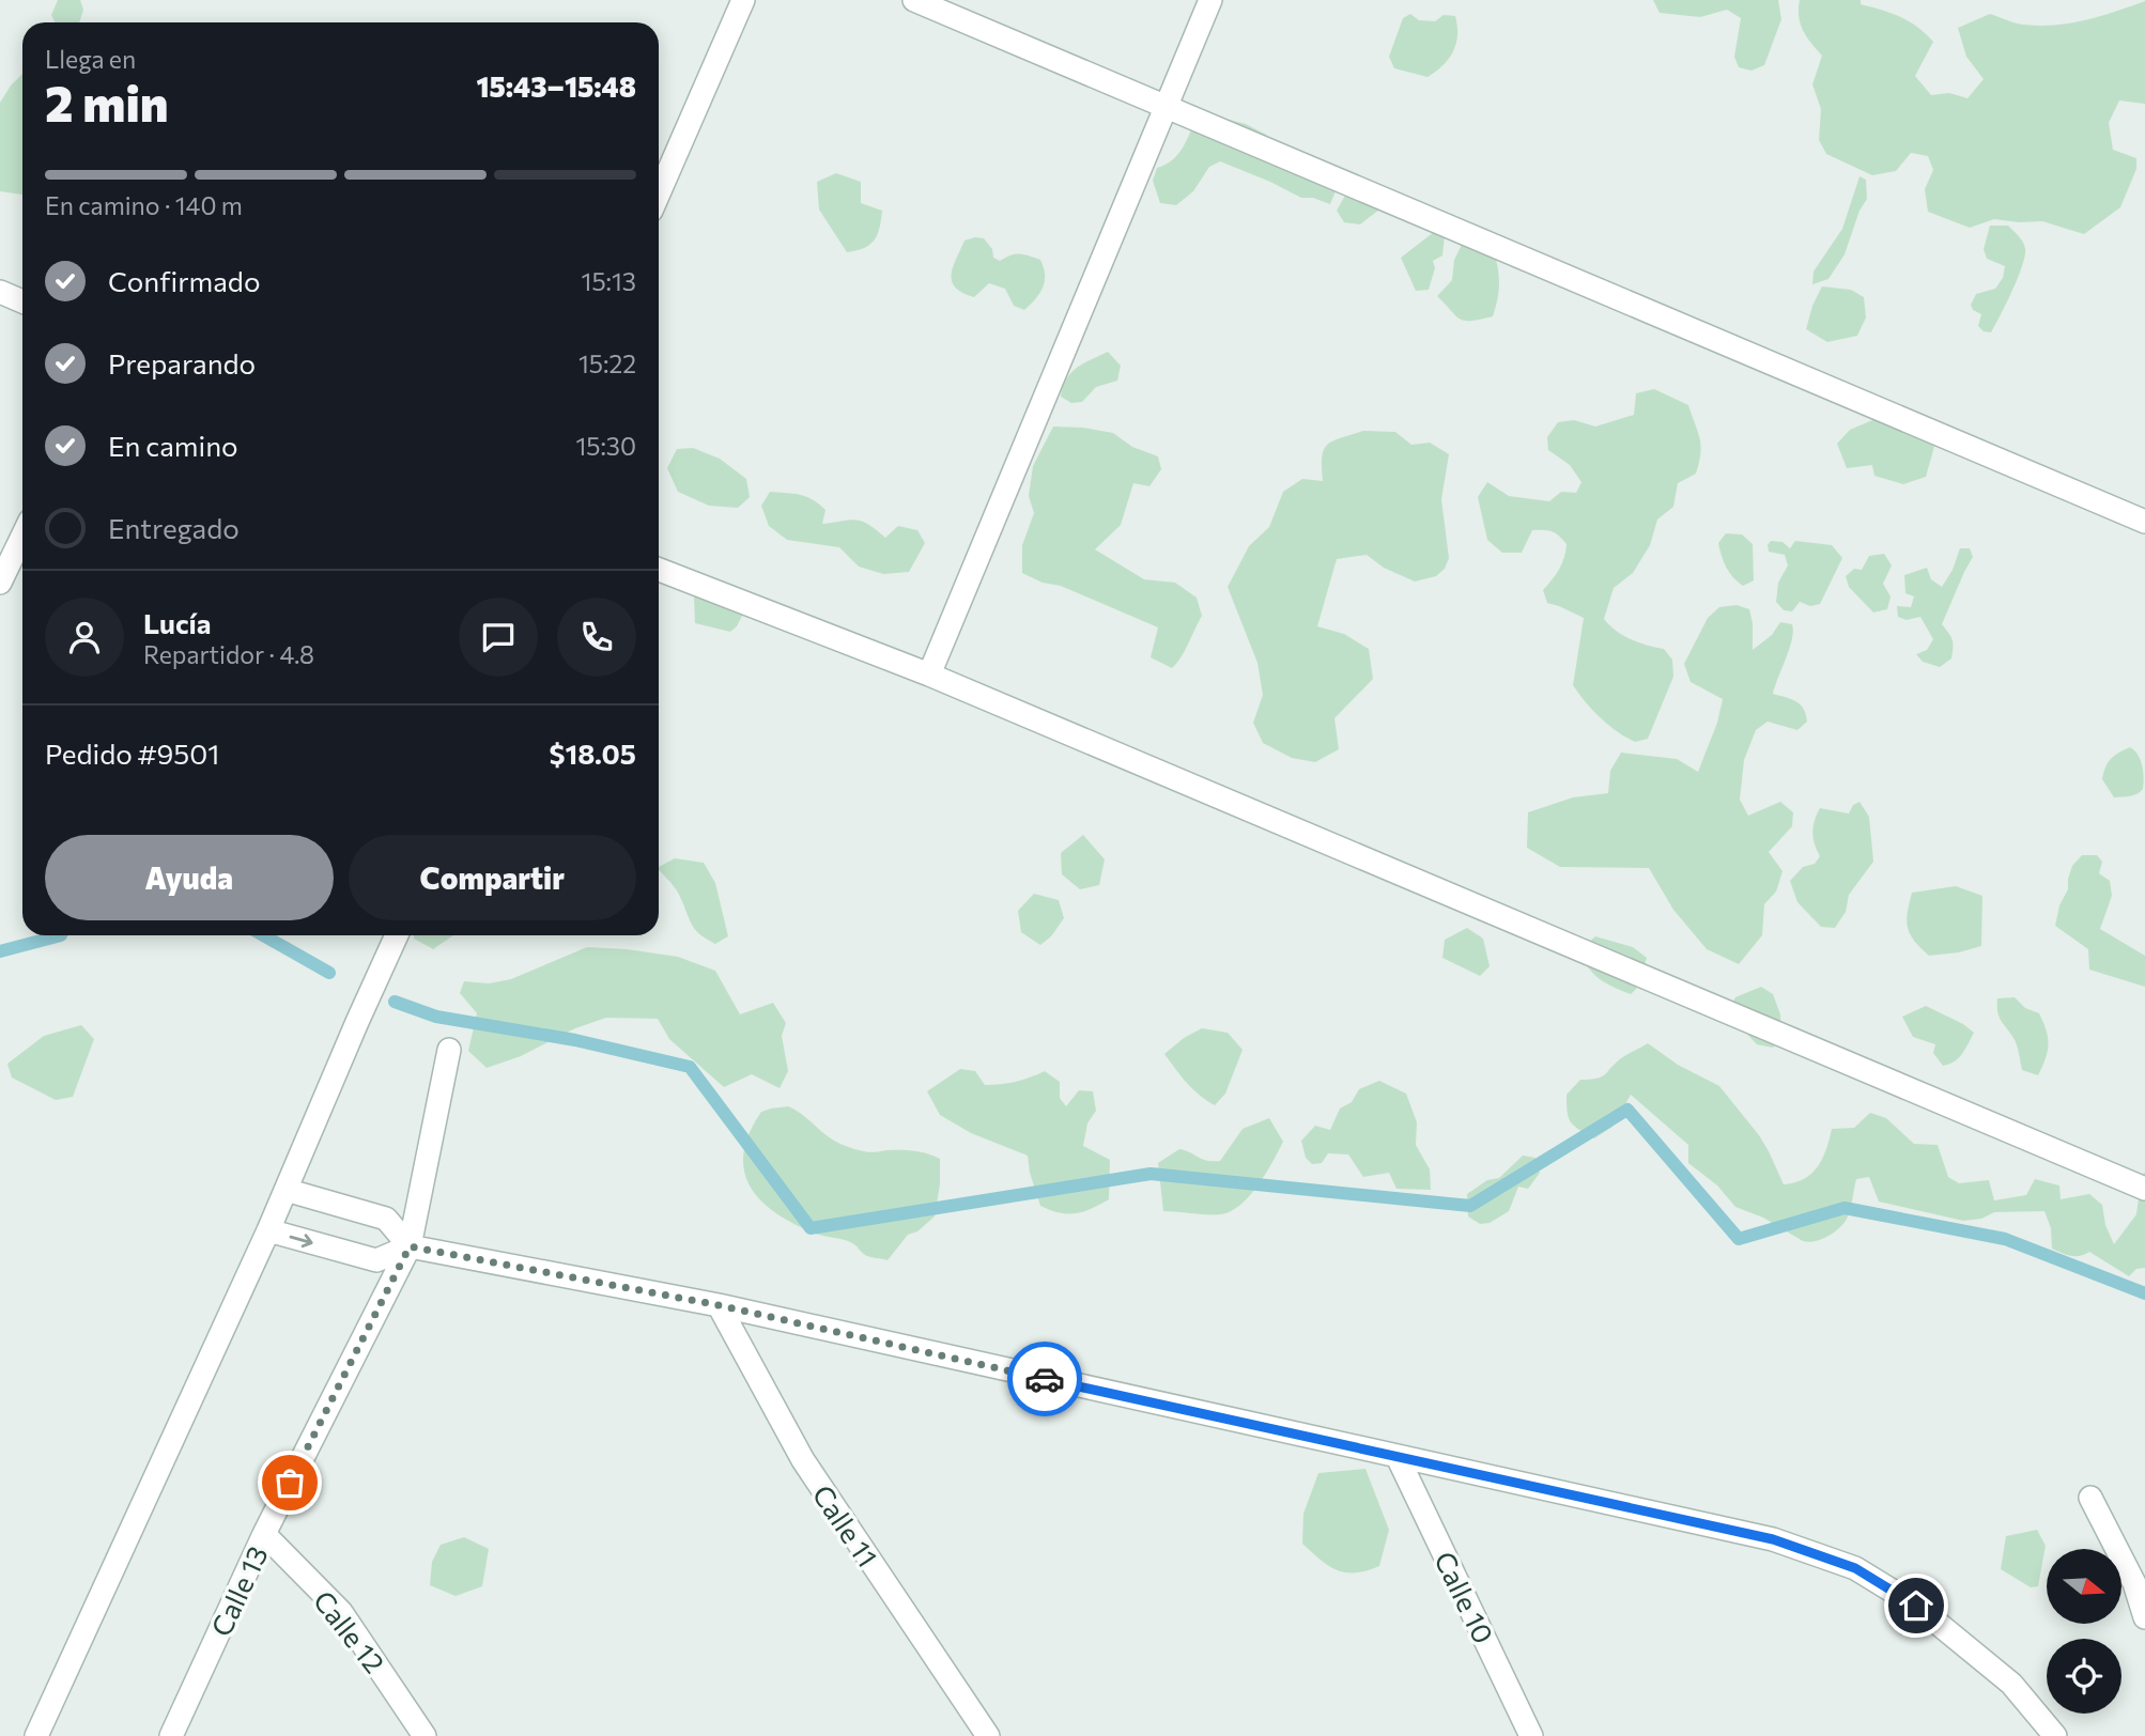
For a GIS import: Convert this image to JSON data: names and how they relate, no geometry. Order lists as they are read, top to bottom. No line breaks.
{"streets":{"street":["Calle 11","Calle 13","Calle 10","Calle 12"]},"crossings":[["Calle 13","Calle 12"]],"north":"right","page":{"heading":["2 min","Llega en","15:43–15:48"],"panel":["Lucía","Repartidor · 4.8","Pedido #9501","$18.05"],"bar":"En camino · 140 m","list":[["Confirmado","15:13"],["Preparando","15:22"],["En camino","15:30"],"Entregado"],"buttons":["Ayuda","Compartir"]}}
